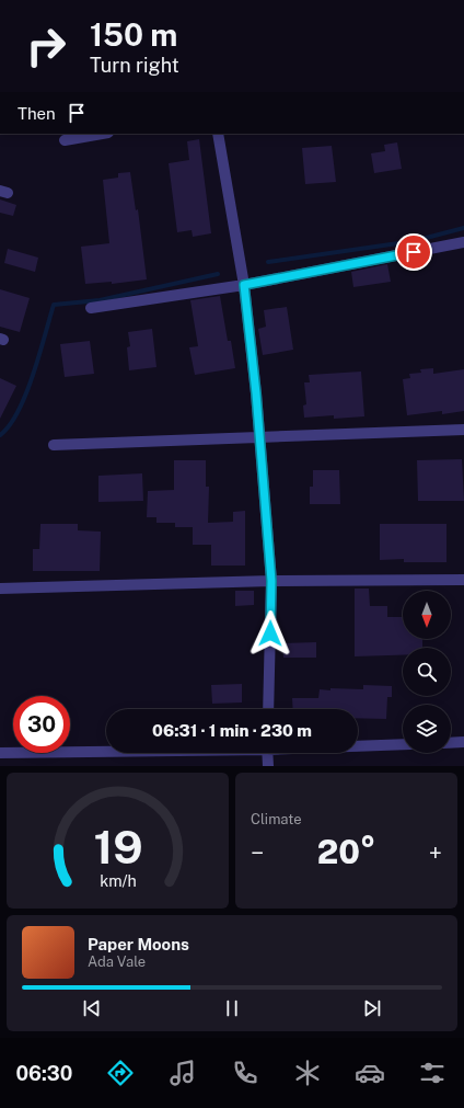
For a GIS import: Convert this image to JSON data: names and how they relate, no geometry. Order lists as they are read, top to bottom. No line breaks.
{"north":"bottom","page":{"turn":["150 m","Turn right"],"then":"Then","limit":"30","trip":"06:31 · 1 min · 230 m","tile":"Climate","heat":["−","20°","+"],"song":["Paper Moons","Ada Vale"],"tabs":"06:30","gauge":["19","km/h"]}}
